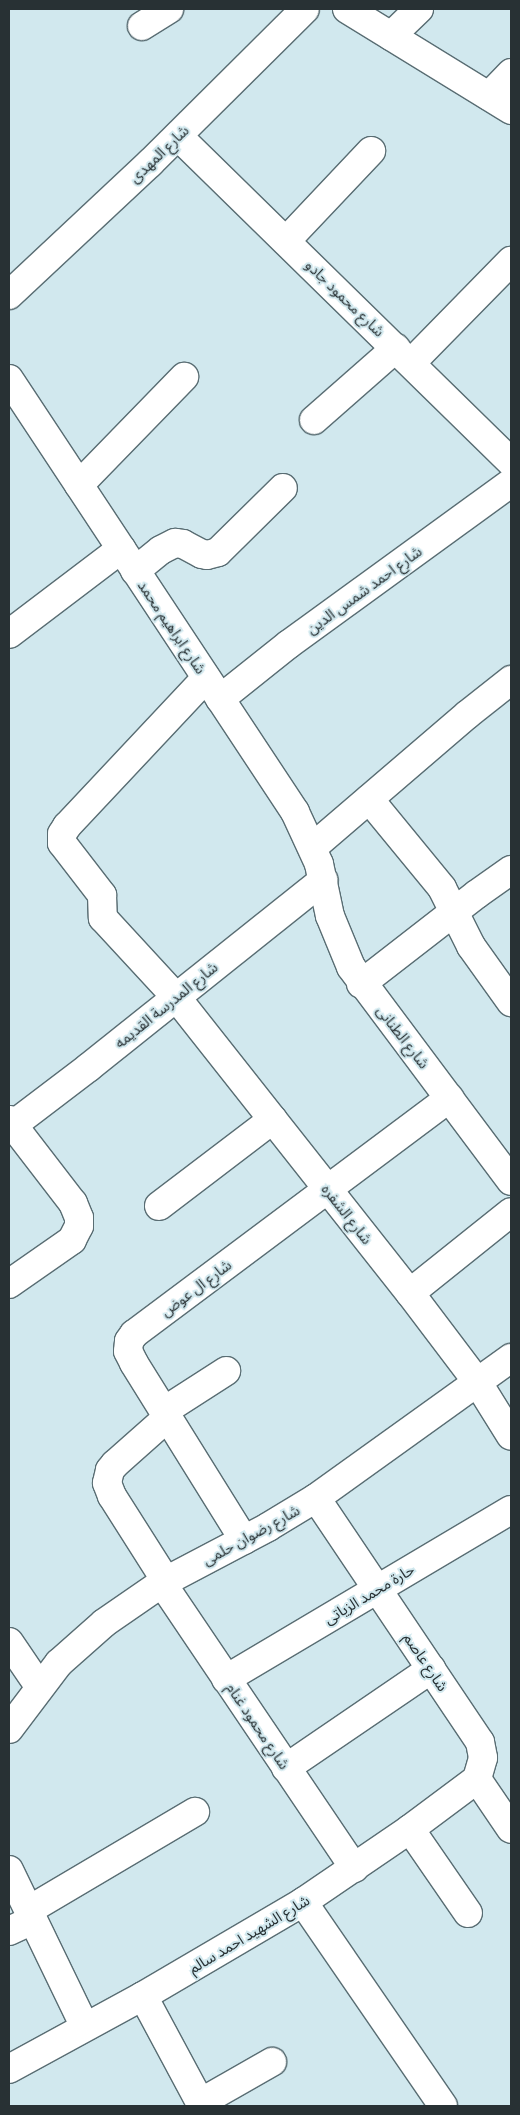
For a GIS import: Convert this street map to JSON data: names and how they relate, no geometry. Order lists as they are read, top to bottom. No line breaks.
{"streets":{"street":["شارع المهدى","شارع محمود جادو","شارع احمد شمس الدين","شارع ابراهيم محمد","شارع المدرسة القديمه","شارع الطنانى","شارع الشفره","شارع ال عوض","شارع رضوان حلمى","حارة محمد الزياتى","شارع عاصم","شارع محمود غنام","شارع الشهيد احمد سالم"]},"crossings":[["شارع المهدى","شارع محمود جادو"],["شارع احمد شمس الدين","شارع ابراهيم محمد"],["شارع احمد شمس الدين","شارع المدرسة القديمه"],["شارع احمد شمس الدين","شارع الشفره"],["شارع ابراهيم محمد","شارع المدرسة القديمه"],["شارع ابراهيم محمد","شارع الطنانى"],["شارع المدرسة القديمه","شارع الطنانى"],["شارع المدرسة القديمه","شارع الشفره"],["شارع الطنانى","شارع ال عوض"],["شارع الشفره","شارع ال عوض"],["شارع الشفره","شارع رضوان حلمى"],["شارع ال عوض","شارع رضوان حلمى"],["شارع ال عوض","شارع محمود غنام"],["شارع رضوان حلمى","شارع عاصم"],["شارع رضوان حلمى","شارع محمود غنام"],["حارة محمد الزياتى","شارع عاصم"],["حارة محمد الزياتى","شارع محمود غنام"],["شارع عاصم","شارع الشهيد احمد سالم"],["شارع محمود غنام","شارع الشهيد احمد سالم"]]}
